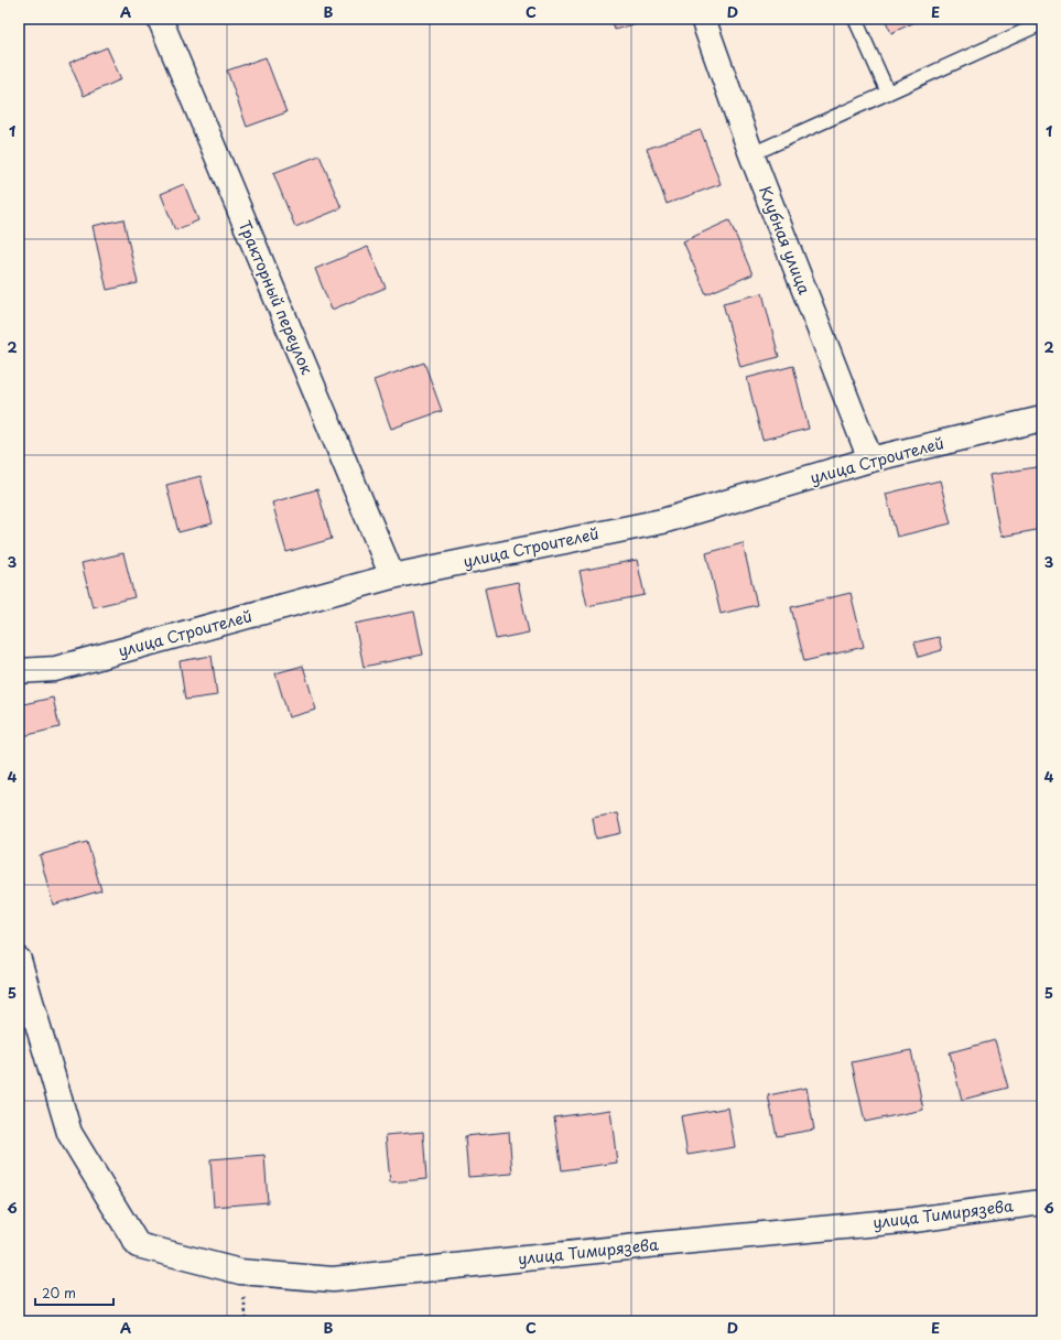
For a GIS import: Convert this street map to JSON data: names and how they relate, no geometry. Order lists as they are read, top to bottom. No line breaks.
{"streets":{"street":["Клубная улица","Тракторный переулок","улица Строителей","улица Тимирязева"]},"crossings":[["Клубная улица","улица Строителей"],["Тракторный переулок","улица Строителей"]],"scale_bar":"20 m","grid":{"columns":["A","B","C","D","E"],"rows":["1","2","3","4","5","6"]}}
